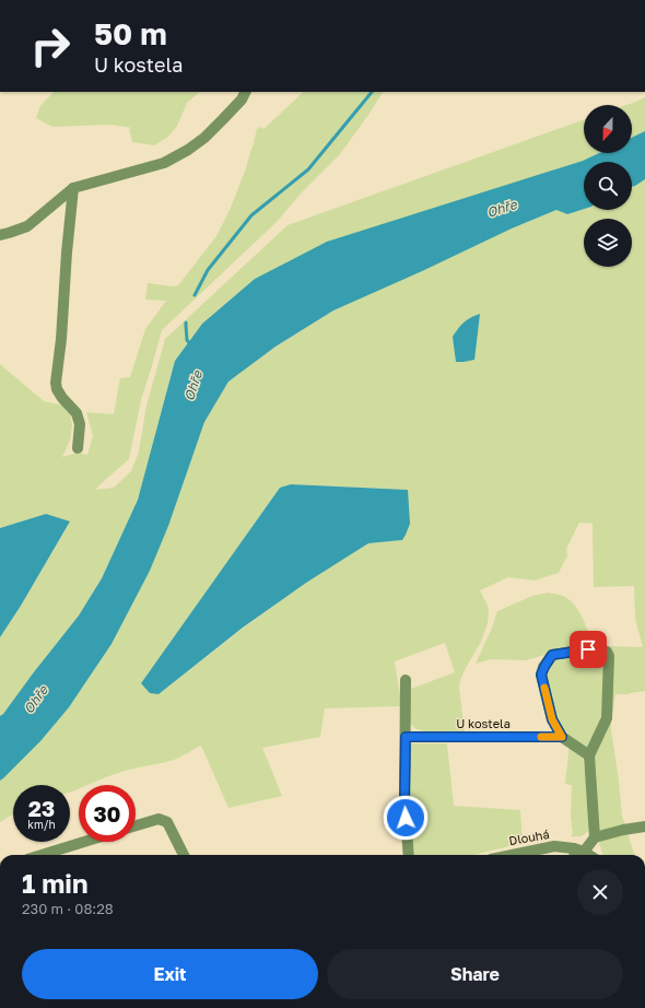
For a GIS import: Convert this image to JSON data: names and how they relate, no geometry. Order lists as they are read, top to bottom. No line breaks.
{"streets":{"street":["U kostela","Dlouhá"]},"water":["Ohře"],"north":"bottom","page":{"turn":["50 m","U kostela"],"speed":"23 km/h","limit":"30","heading":["1 min","230 m · 08:28"],"buttons":["Exit","Share"]}}
